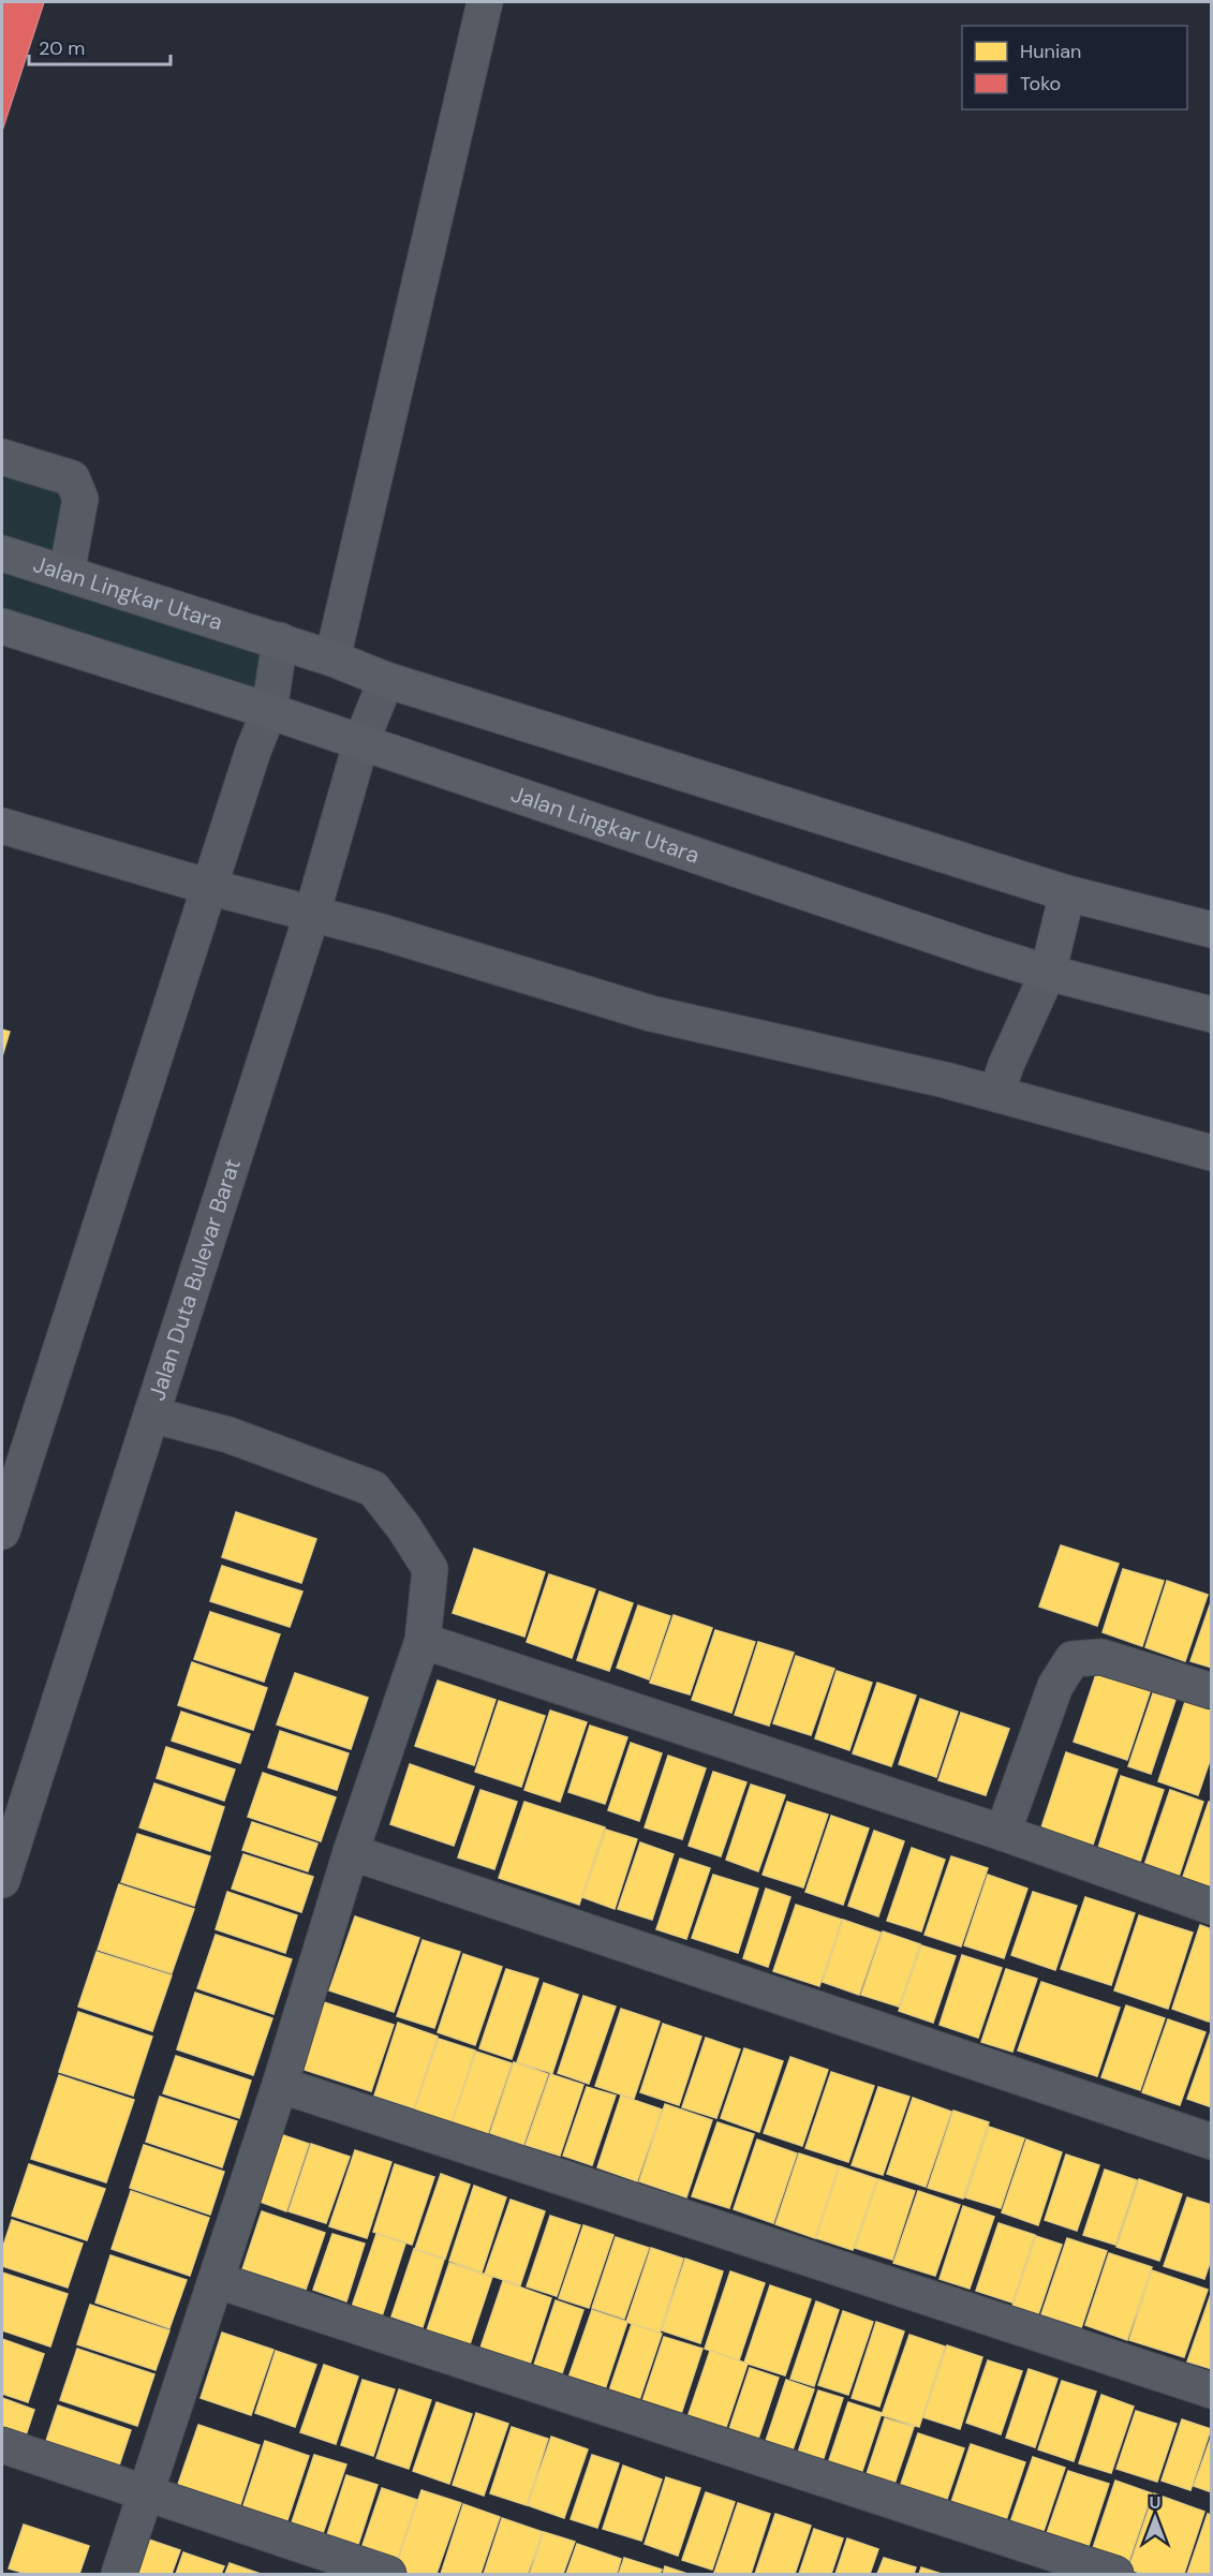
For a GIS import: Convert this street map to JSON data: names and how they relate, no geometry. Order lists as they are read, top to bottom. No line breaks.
{"streets":{"main road":["Jalan Lingkar Utara"],"street":["Jalan Duta Bulevar Barat"]},"crossings":[["Jalan Lingkar Utara","Jalan Duta Bulevar Barat"]],"legend":["Hunian","Toko"],"scale_bar":"20 m","north":"top"}
